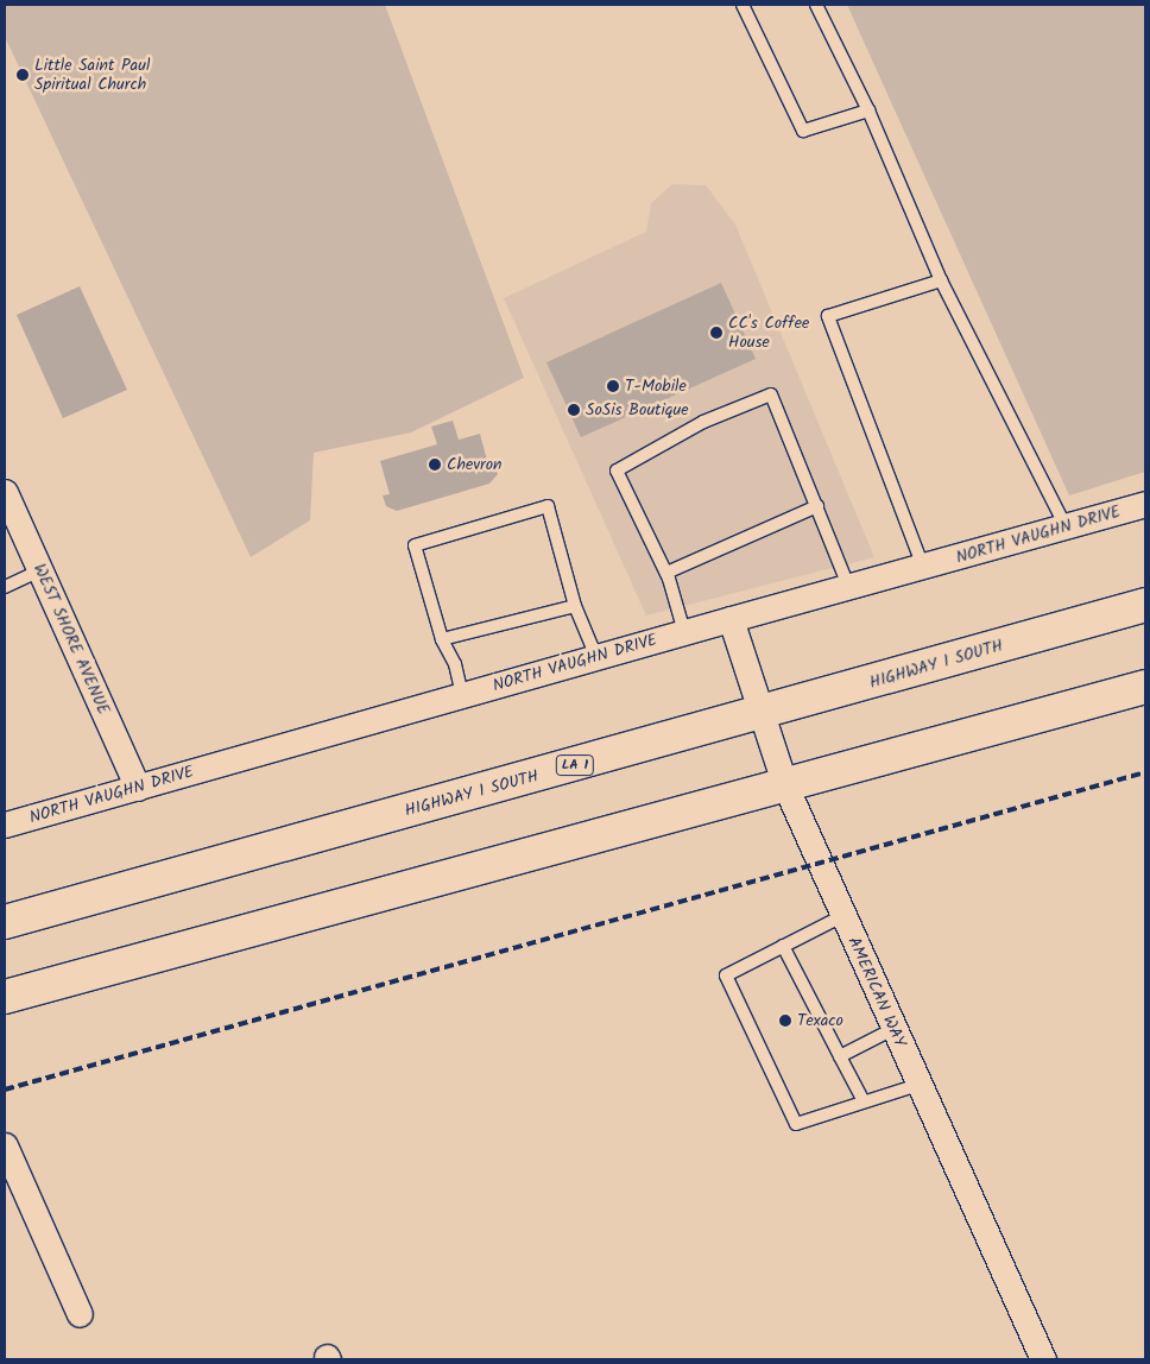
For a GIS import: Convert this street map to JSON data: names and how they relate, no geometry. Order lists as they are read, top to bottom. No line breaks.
{"streets":{"highway":["HIGHWAY 1 SOUTH","LA 1"],"street":["NORTH VAUGHN DRIVE","WEST SHORE AVENUE","AMERICAN WAY"]},"crossings":[["NORTH VAUGHN DRIVE","WEST SHORE AVENUE"],["NORTH VAUGHN DRIVE","AMERICAN WAY"],["HIGHWAY 1 SOUTH","AMERICAN WAY"]],"places":["Little Saint Paul Spiritual Church","CC's Coffee House","T-Mobile","SoSis Boutique","Chevron","Texaco"]}
